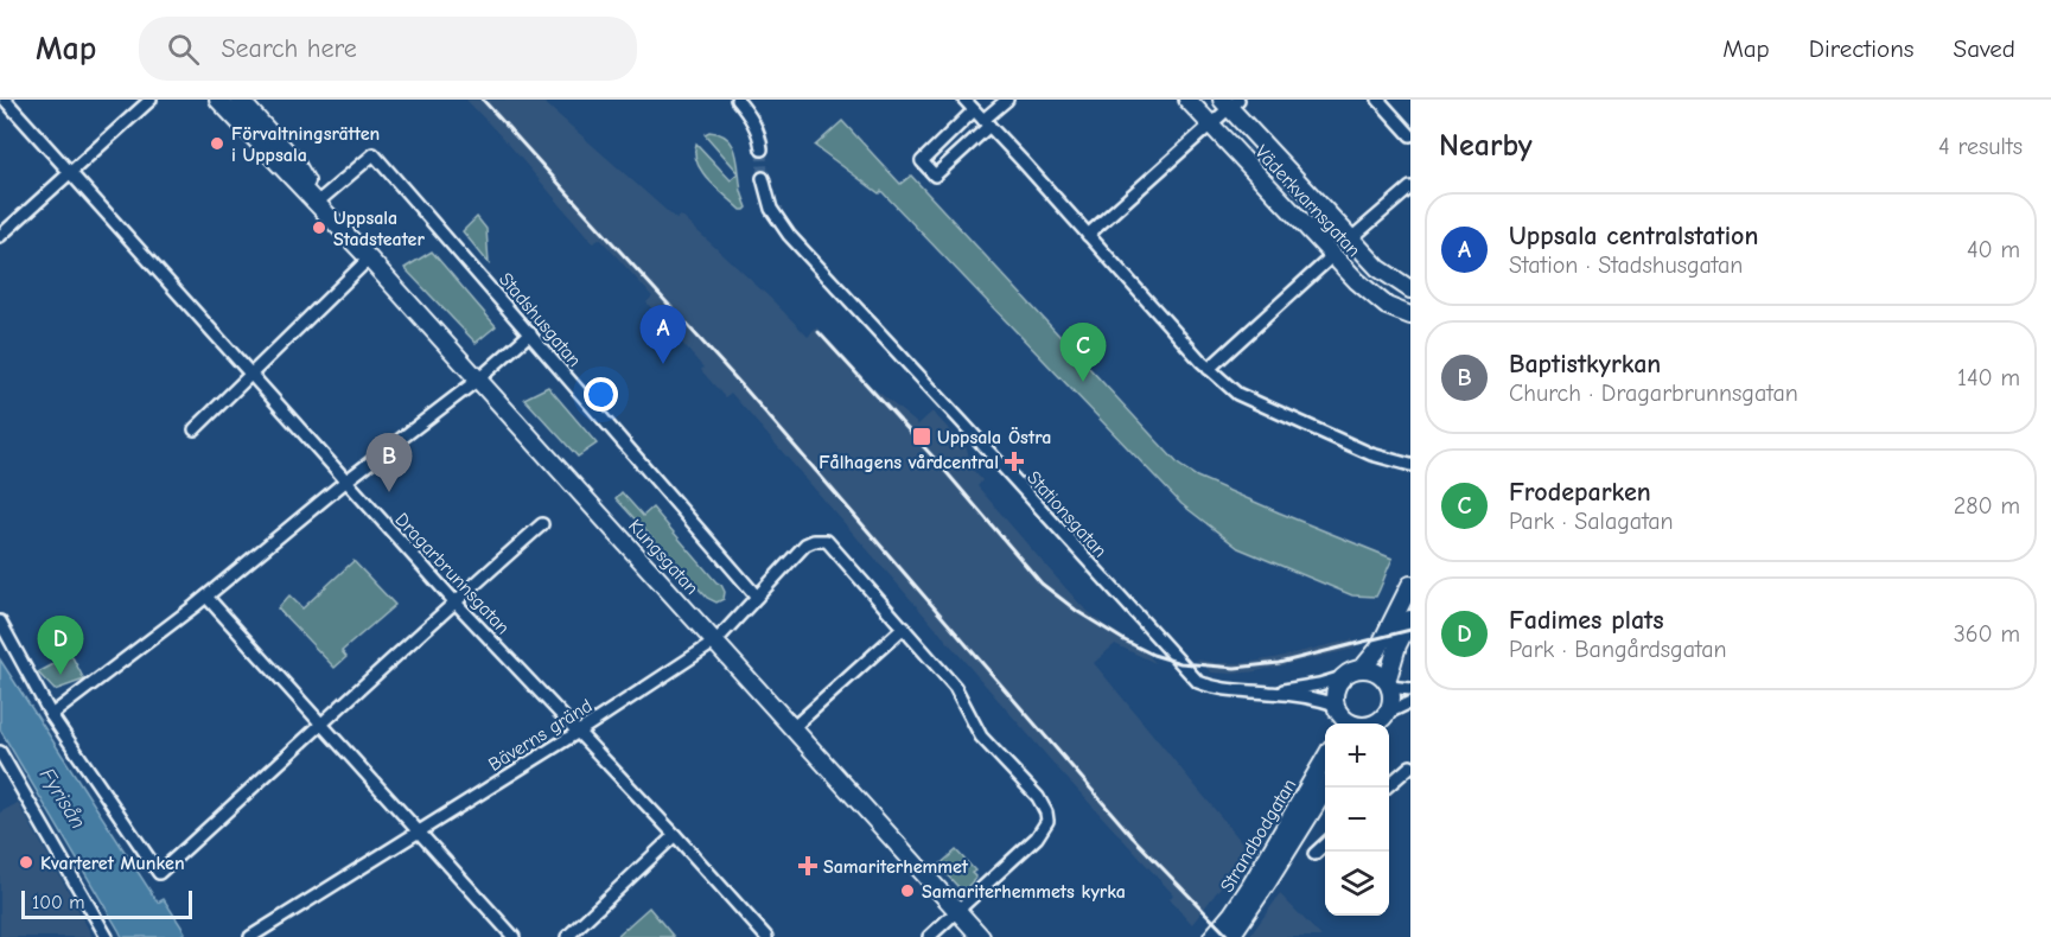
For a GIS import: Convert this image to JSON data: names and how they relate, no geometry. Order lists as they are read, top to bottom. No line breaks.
{"streets":{"main road":["Väderkvarnsgatan","Kungsgatan","Strandbodgatan"],"street":["Stadshusgatan","Stationsgatan","Dragarbrunnsgatan","Bäverns gränd"]},"crossings":[["Stadshusgatan","Kungsgatan"],["Stadshusgatan","Bäverns gränd"],["Kungsgatan","Bäverns gränd"],["Dragarbrunnsgatan","Bäverns gränd"]],"water":["Fyrisån"],"places":{"other":["Förvaltningsrätten i Uppsala","Uppsala Stadsteater","Kvarteret Munken","Samariterhemmets kyrka"],"transit":["Uppsala Östra"],"health":["Fålhagens vårdcentral","Samariterhemmet"]},"scale_bar":"100 m","page":{"header":"Map","search":"Search here","nav":["Map","Directions","Saved"],"heading":["Nearby","4 results"],"list":[{"mark":"A","name":"Uppsala centralstation","note":"Station · Stadshusgatan","value":"40 m"},{"mark":"B","name":"Baptistkyrkan","note":"Church · Dragarbrunnsgatan","value":"140 m"},{"mark":"C","name":"Frodeparken","note":"Park · Salagatan","value":"280 m"},{"mark":"D","name":"Fadimes plats","note":"Park · Bangårdsgatan","value":"360 m"}],"pins":["A","C","B","D"],"map_buttons":["+","−"],"scale":"100 m"}}
